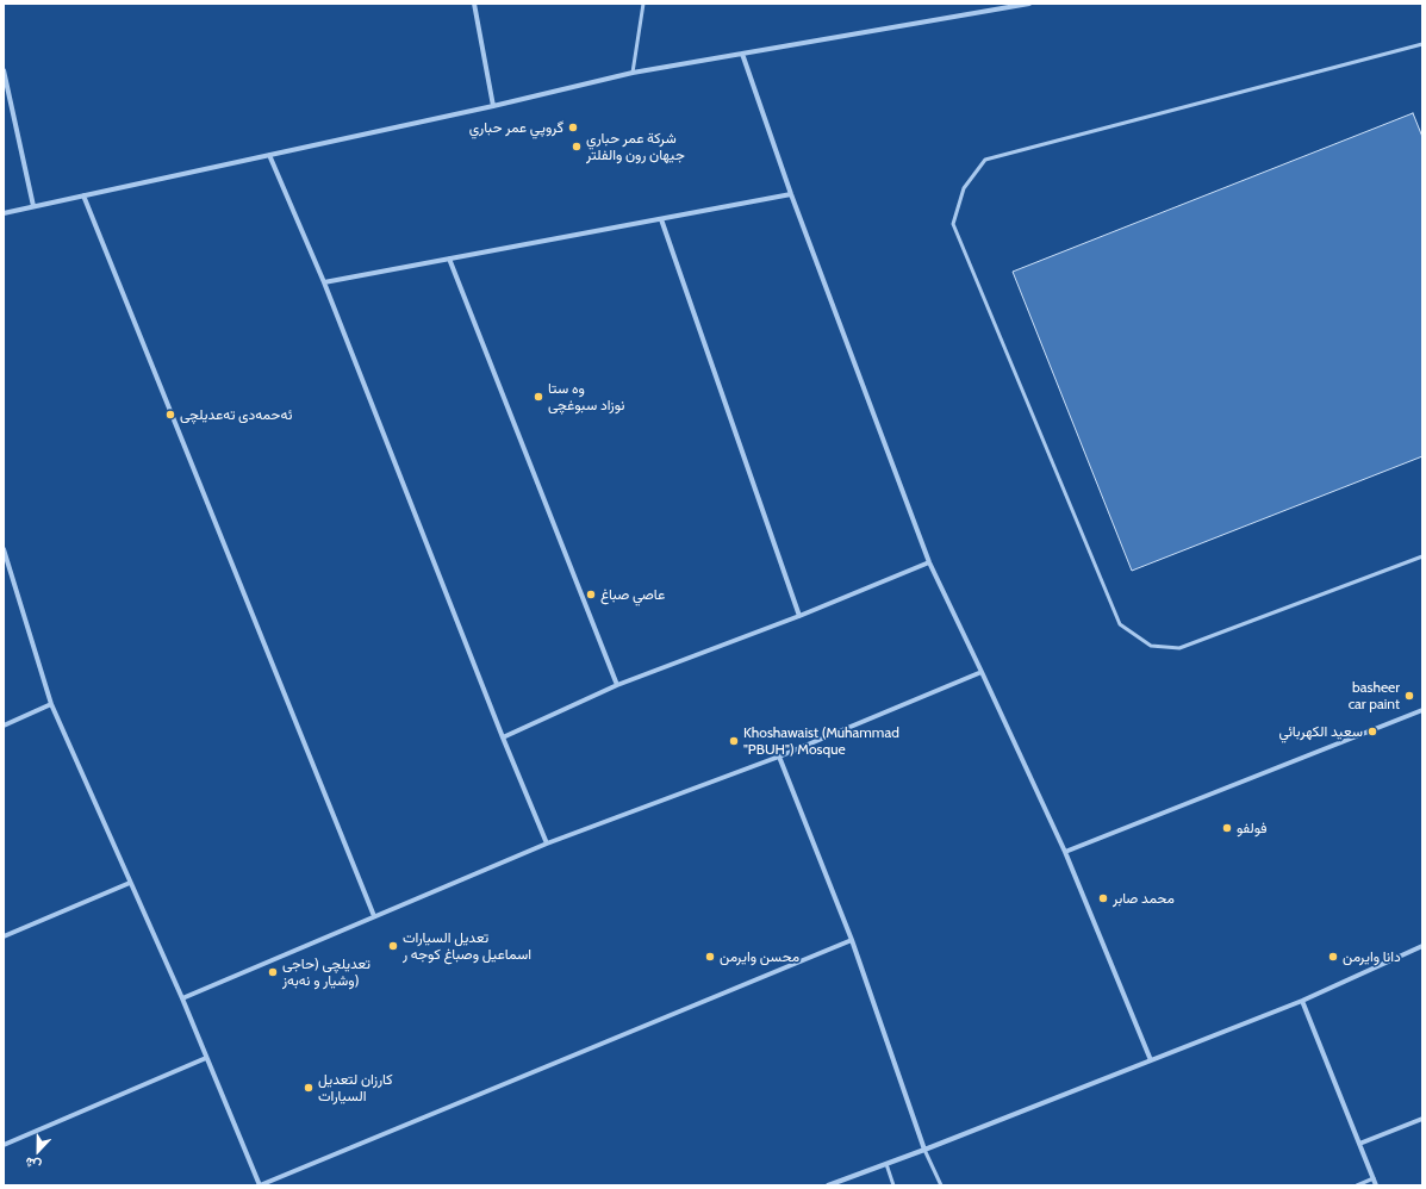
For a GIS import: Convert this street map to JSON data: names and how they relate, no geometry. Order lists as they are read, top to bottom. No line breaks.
{"places":["گروپي عمر حباري","شركة عمر حباري جيھان رون والفلتر","وه ستا نوزاد سبوغچى","ئەحمەدی تەعدیلچی","عاصي صباغ","basheer car paint","سعيد الكهربائي","Khoshawaist (Muhammad \"PBUH\") Mosque","فولفو","محمد صابر","تعديل السيارات اسماعيل وصباغ كوجه ر","محسن وایرمن","دانا وایرمن","تعديلچى (حاجى وشيار و نەبەز)","كارزان لتعديل السيارات"],"north":"bottom"}
